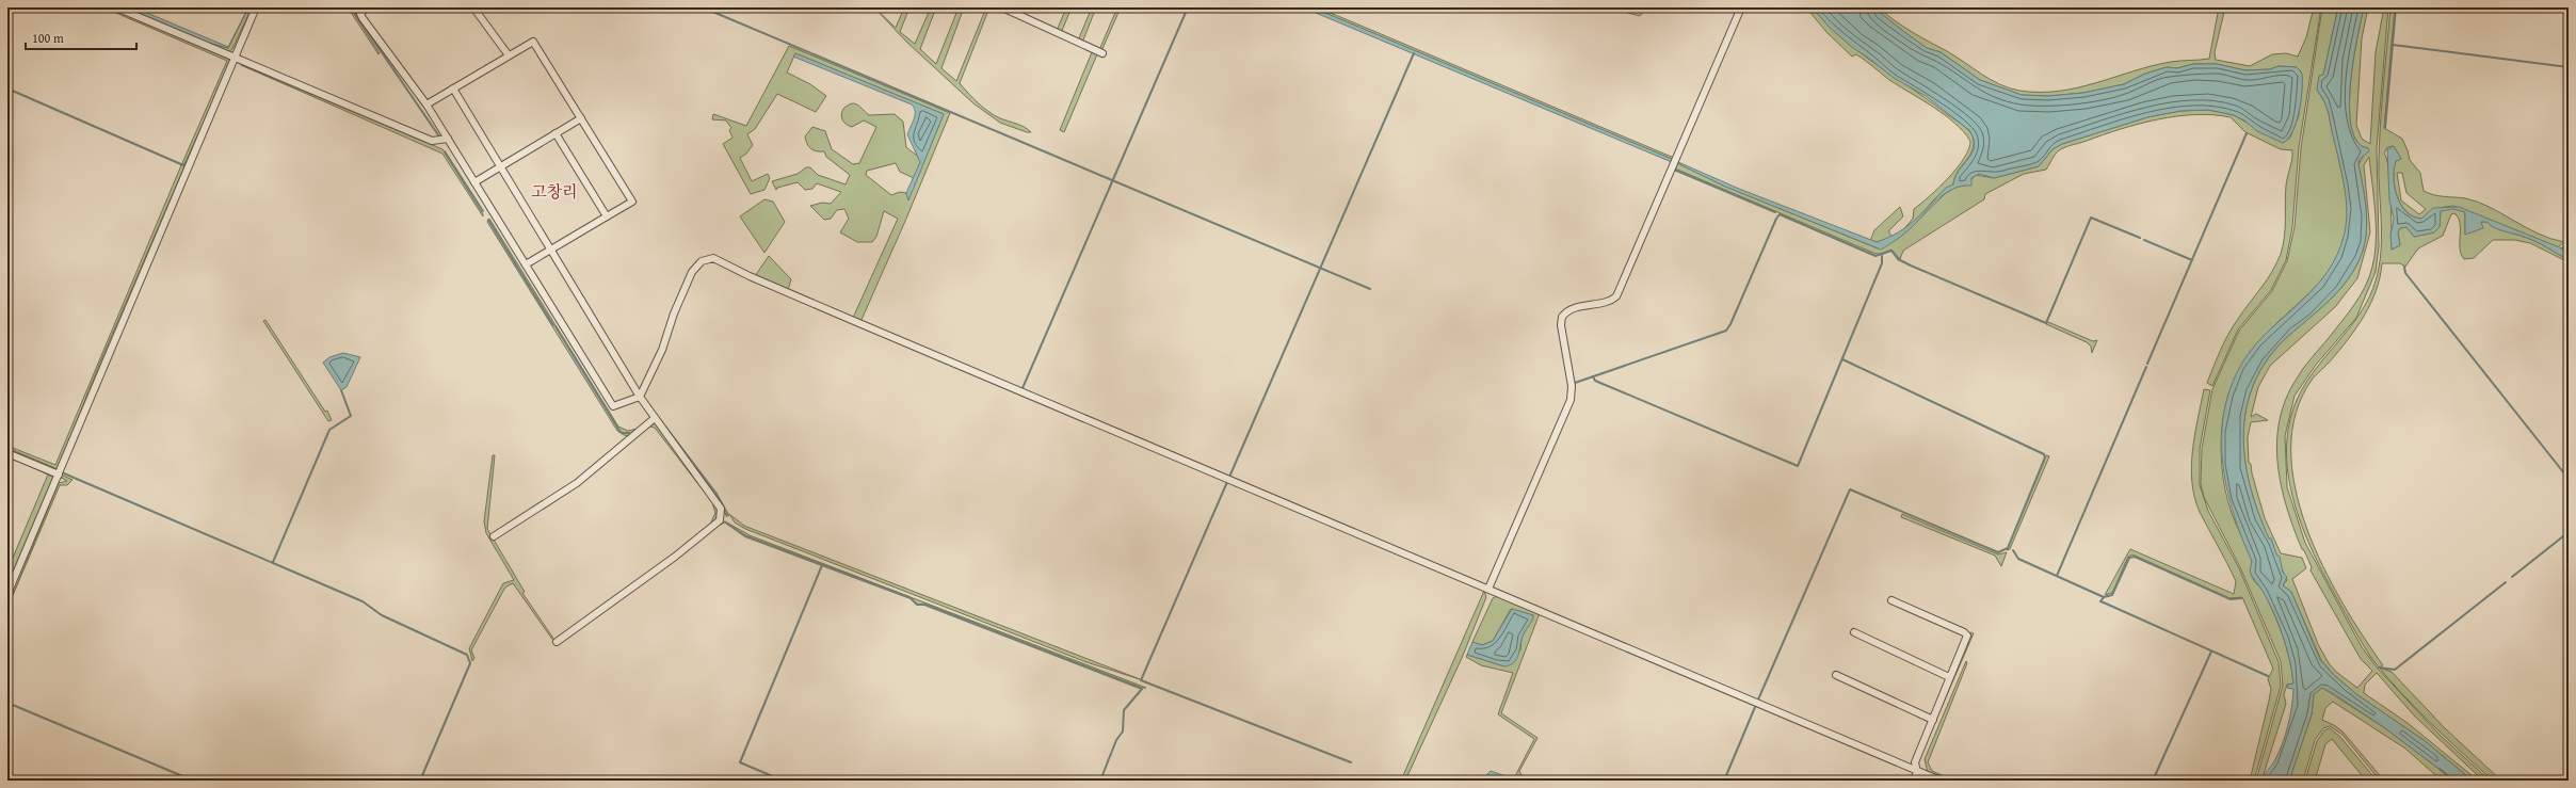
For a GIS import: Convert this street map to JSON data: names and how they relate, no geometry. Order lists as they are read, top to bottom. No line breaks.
{"districts":["고창리"],"scale_bar":"100 m"}
